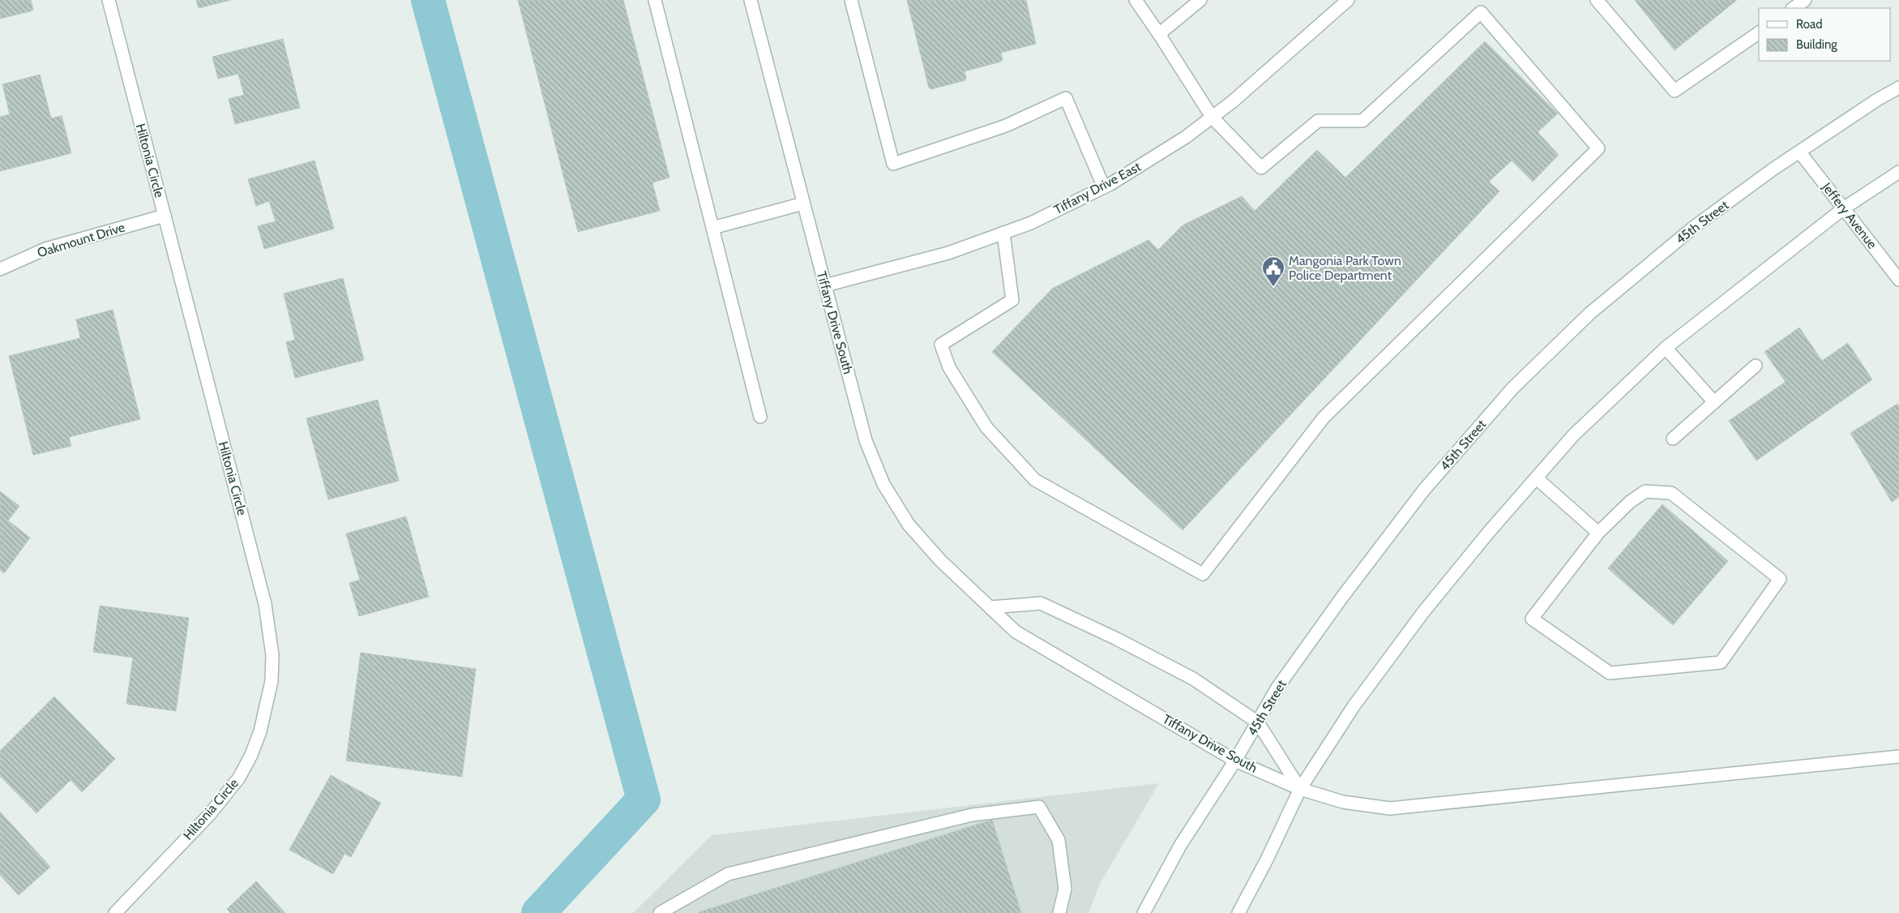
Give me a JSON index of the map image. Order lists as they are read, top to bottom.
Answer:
{
  "streets": {
    "street": [
      "Hiltonia Circle",
      "Tiffany Drive East",
      "Jeffery Avenue",
      "45th Street",
      "Oakmount Drive",
      "Tiffany Drive South"
    ]
  },
  "crossings": [
    ["Hiltonia Circle", "Oakmount Drive"],
    ["Tiffany Drive East", "Tiffany Drive South"],
    ["Jeffery Avenue", "45th Street"],
    ["45th Street", "Tiffany Drive South"]
  ],
  "places": {
    "public building": ["Mangonia Park Town Police Department"]
  },
  "legend": ["Road", "Building"]
}
